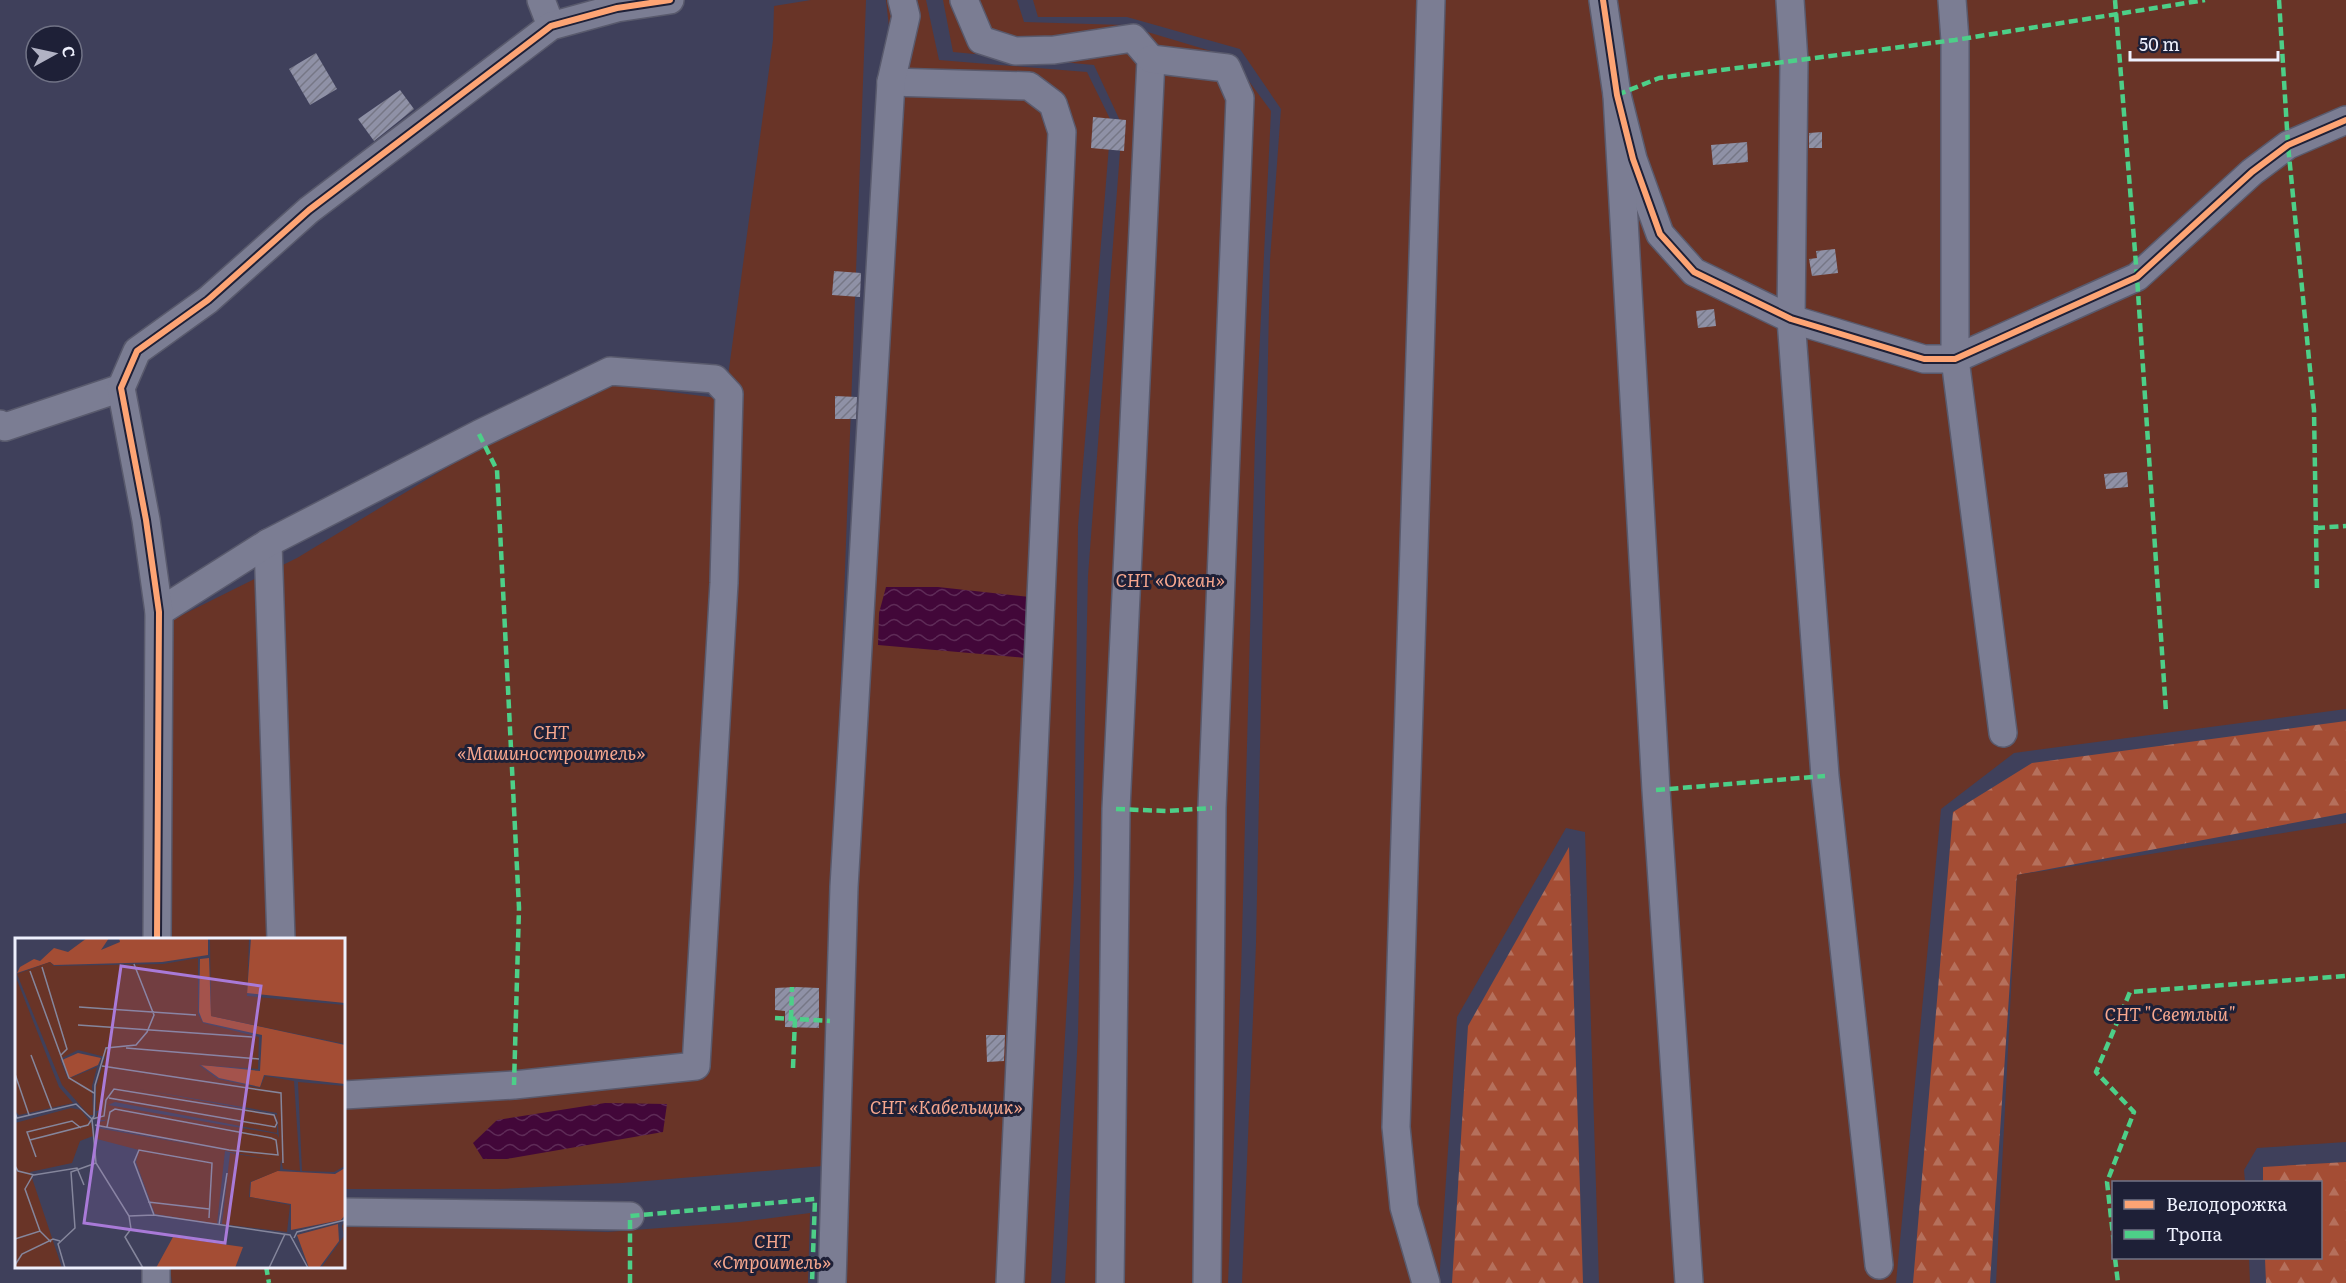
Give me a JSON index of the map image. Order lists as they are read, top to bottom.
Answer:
{
  "parks": [
    "СНТ «Океан»",
    "СНТ «Машиностроитель»",
    "СНТ \"Светлый\"",
    "СНТ «Кабельщик»",
    "СНТ «Строитель»"
  ],
  "legend": ["Велодорожка", "Тропа"],
  "scale_bar": "50 m",
  "north": "right"
}
